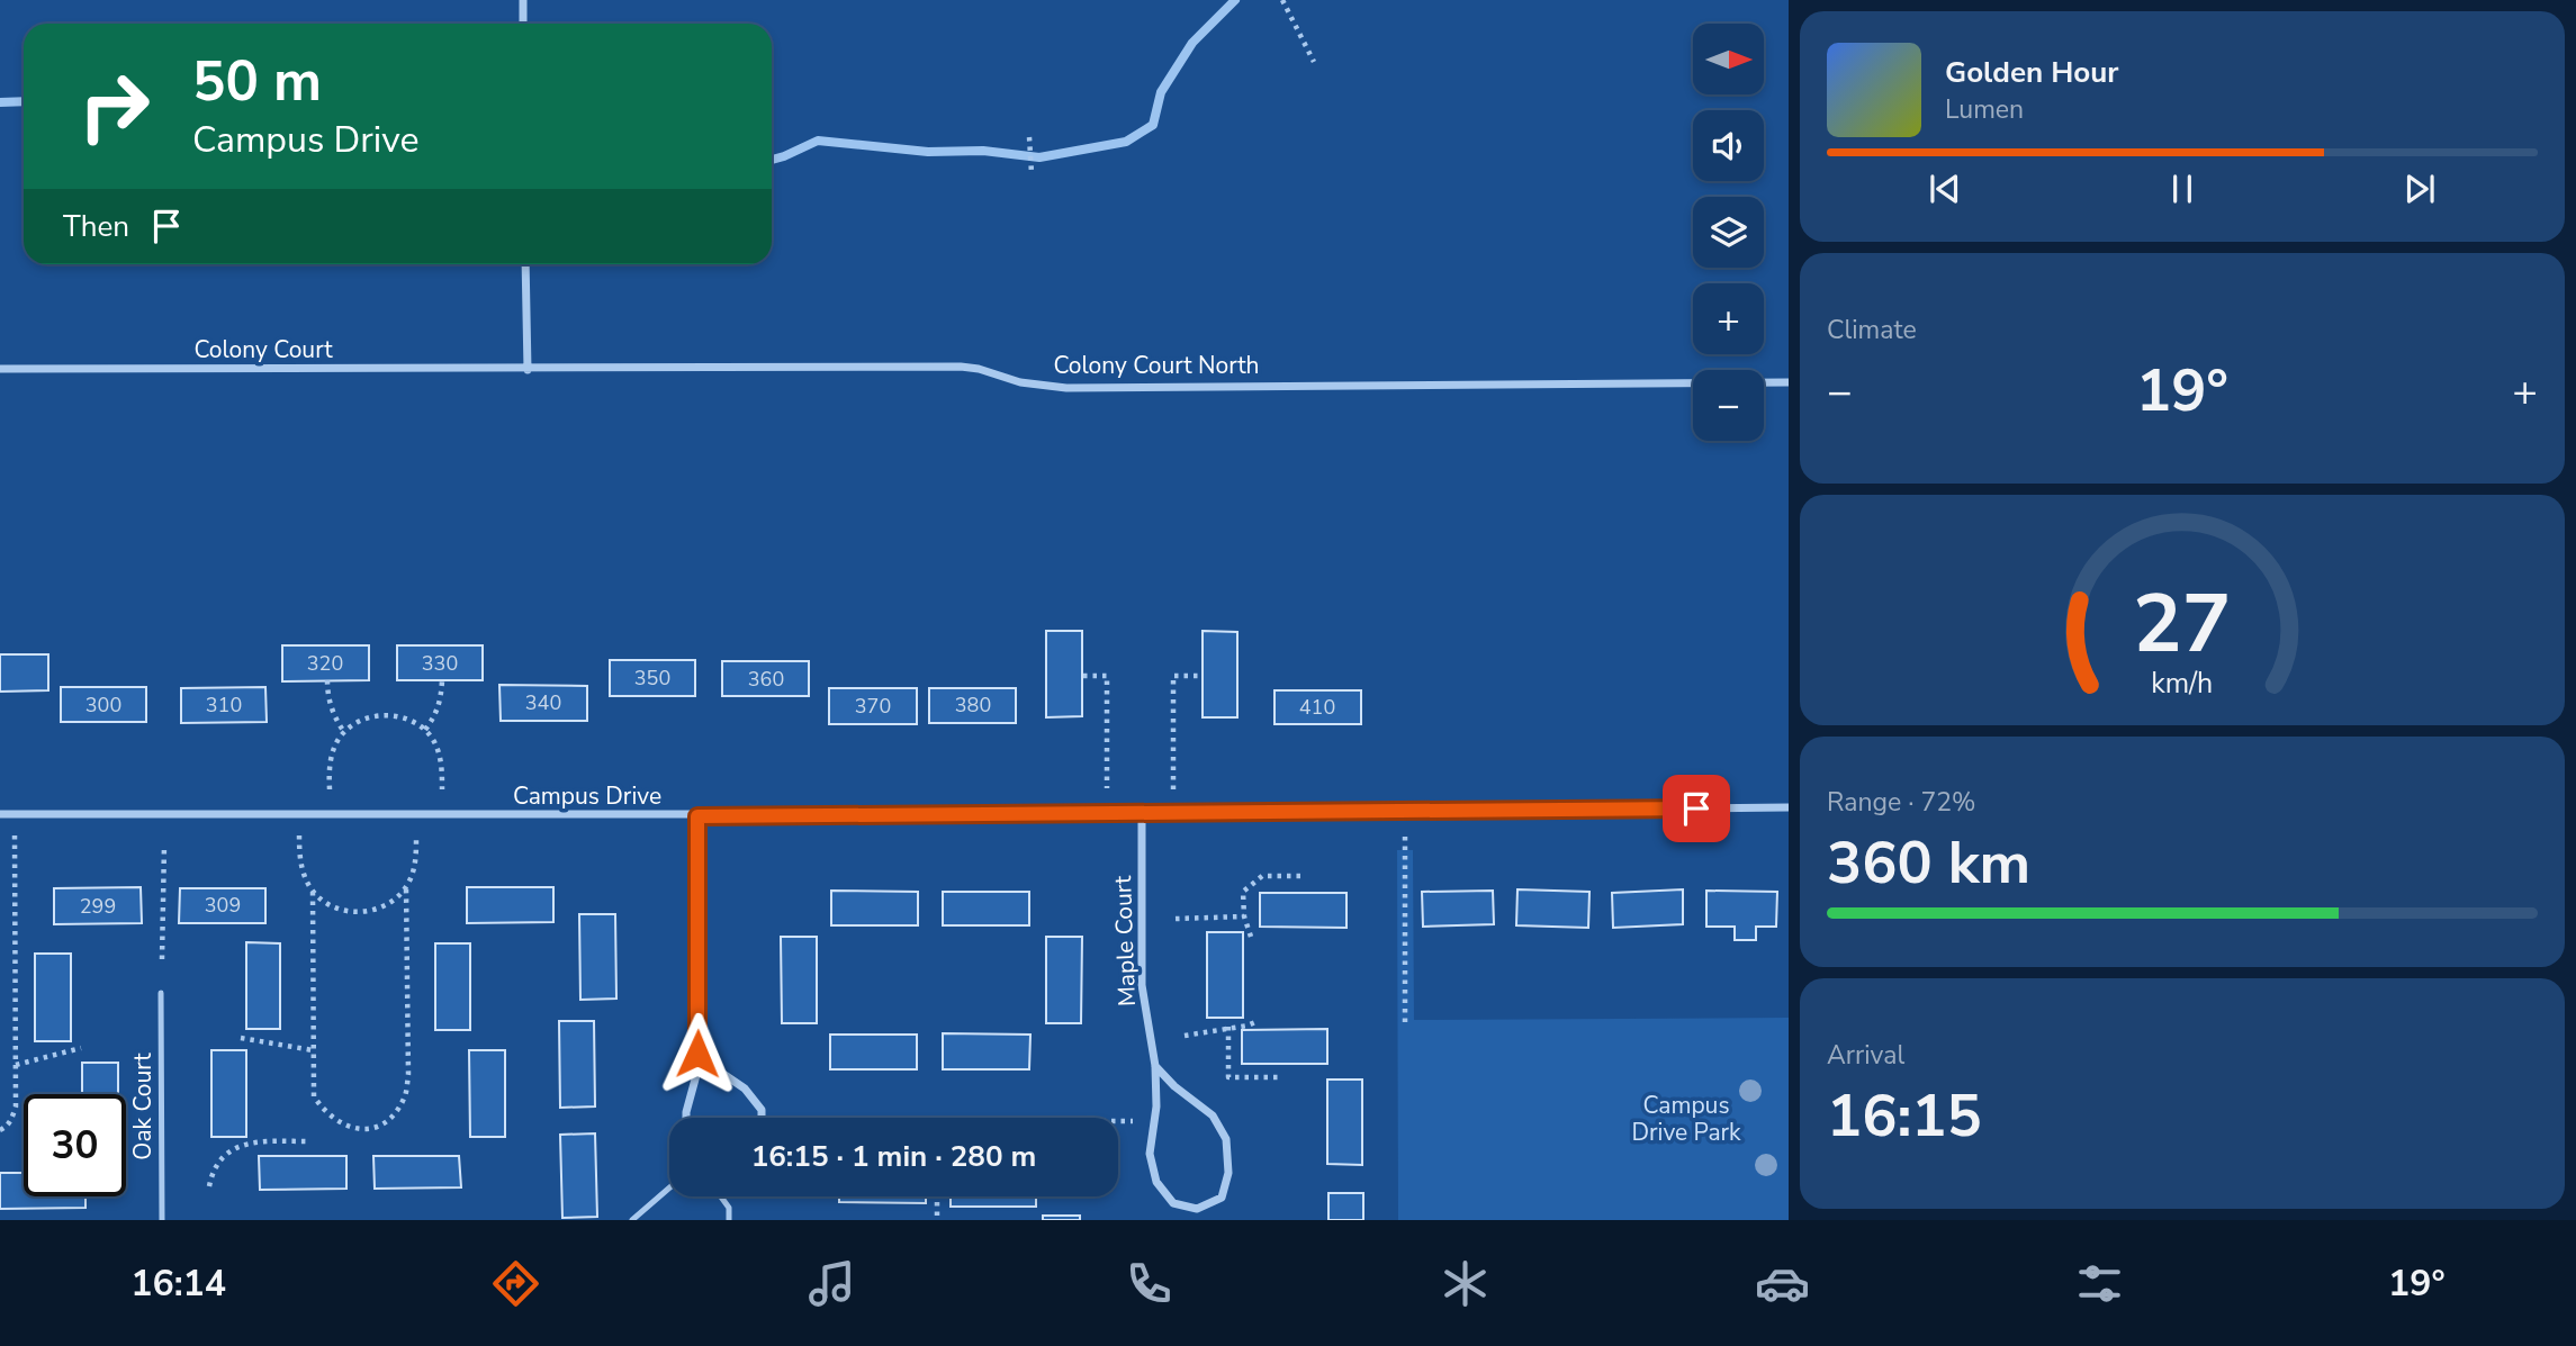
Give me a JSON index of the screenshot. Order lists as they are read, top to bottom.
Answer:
{
  "streets": {
    "street": [
      "Colony Court",
      "Colony Court North",
      "Campus Drive",
      "Maple Court"
    ],
    "lane": ["Oak Court"]
  },
  "crossings": [
    ["Colony Court", "Colony Court North"],
    ["Campus Drive", "Maple Court"]
  ],
  "parks": ["Campus Drive Park"],
  "house_numbers": [
    "320",
    "330",
    "350",
    "360",
    "340",
    "300",
    "310",
    "380",
    "370",
    "410",
    "309",
    "299"
  ],
  "north": "right",
  "page": {
    "map_buttons": ["+", "−"],
    "turn": ["50 m", "Campus Drive"],
    "song": ["Golden Hour", "Lumen"],
    "then": "Then",
    "tile": [
      "Climate",
      ["Range · 72%", "360 km"],
      ["Arrival", "16:15"]
    ],
    "heat": ["−", "19°", "+"],
    "limit": "30",
    "trip": "16:15 · 1 min · 280 m",
    "tabs": ["16:14", "19°"],
    "gauge": ["27", "km/h"]
  }
}
